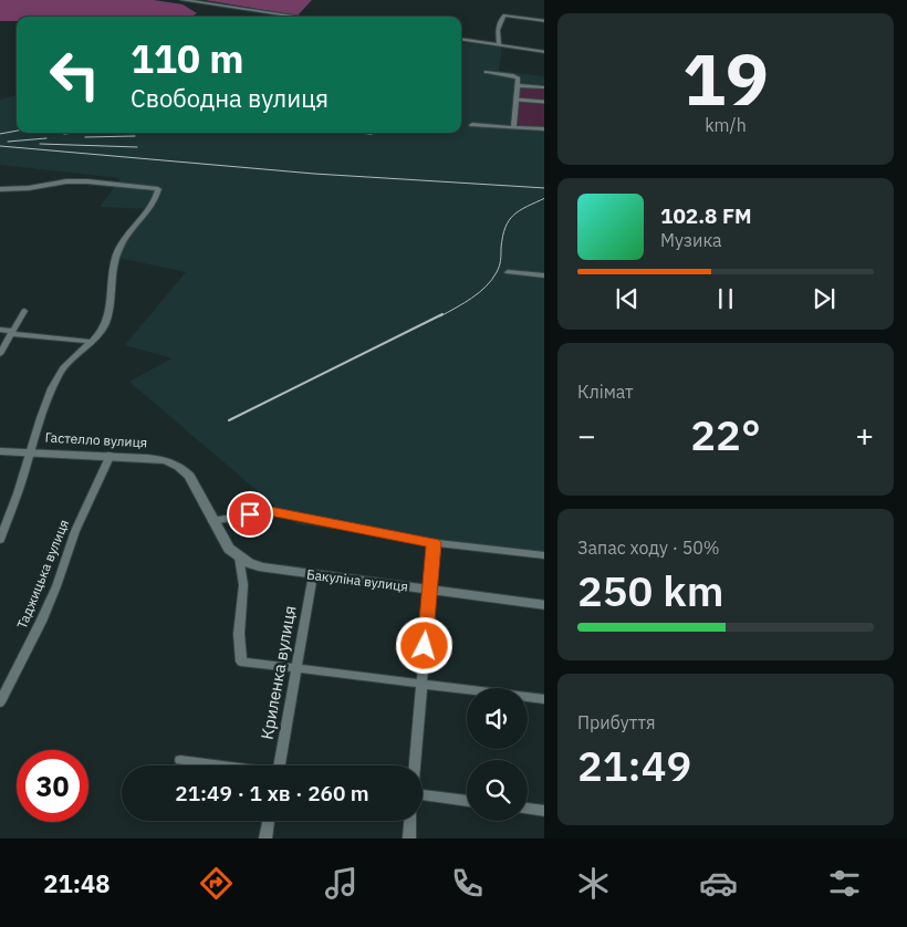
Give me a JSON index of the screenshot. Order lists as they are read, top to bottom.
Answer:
{
  "streets": {
    "street": [
      "Гастелло вулиця",
      "Таджицька вулиця",
      "Бакуліна вулиця",
      "Криленка вулиця"
    ]
  },
  "crossings": [
    ["Гастелло вулиця", "Таджицька вулиця"],
    ["Гастелло вулиця", "Бакуліна вулиця"],
    ["Бакуліна вулиця", "Криленка вулиця"]
  ],
  "page": {
    "tile": [
      ["19", "km/h"],
      "Клімат",
      ["Запас ходу · 50%", "250 km"],
      ["Прибуття", "21:49"]
    ],
    "turn": ["110 m", "Свободна вулиця"],
    "song": ["102.8 FM", "Музика"],
    "heat": ["−", "22°", "+"],
    "limit": "30",
    "trip": "21:49 · 1 хв · 260 m",
    "tabs": "21:48"
  }
}
